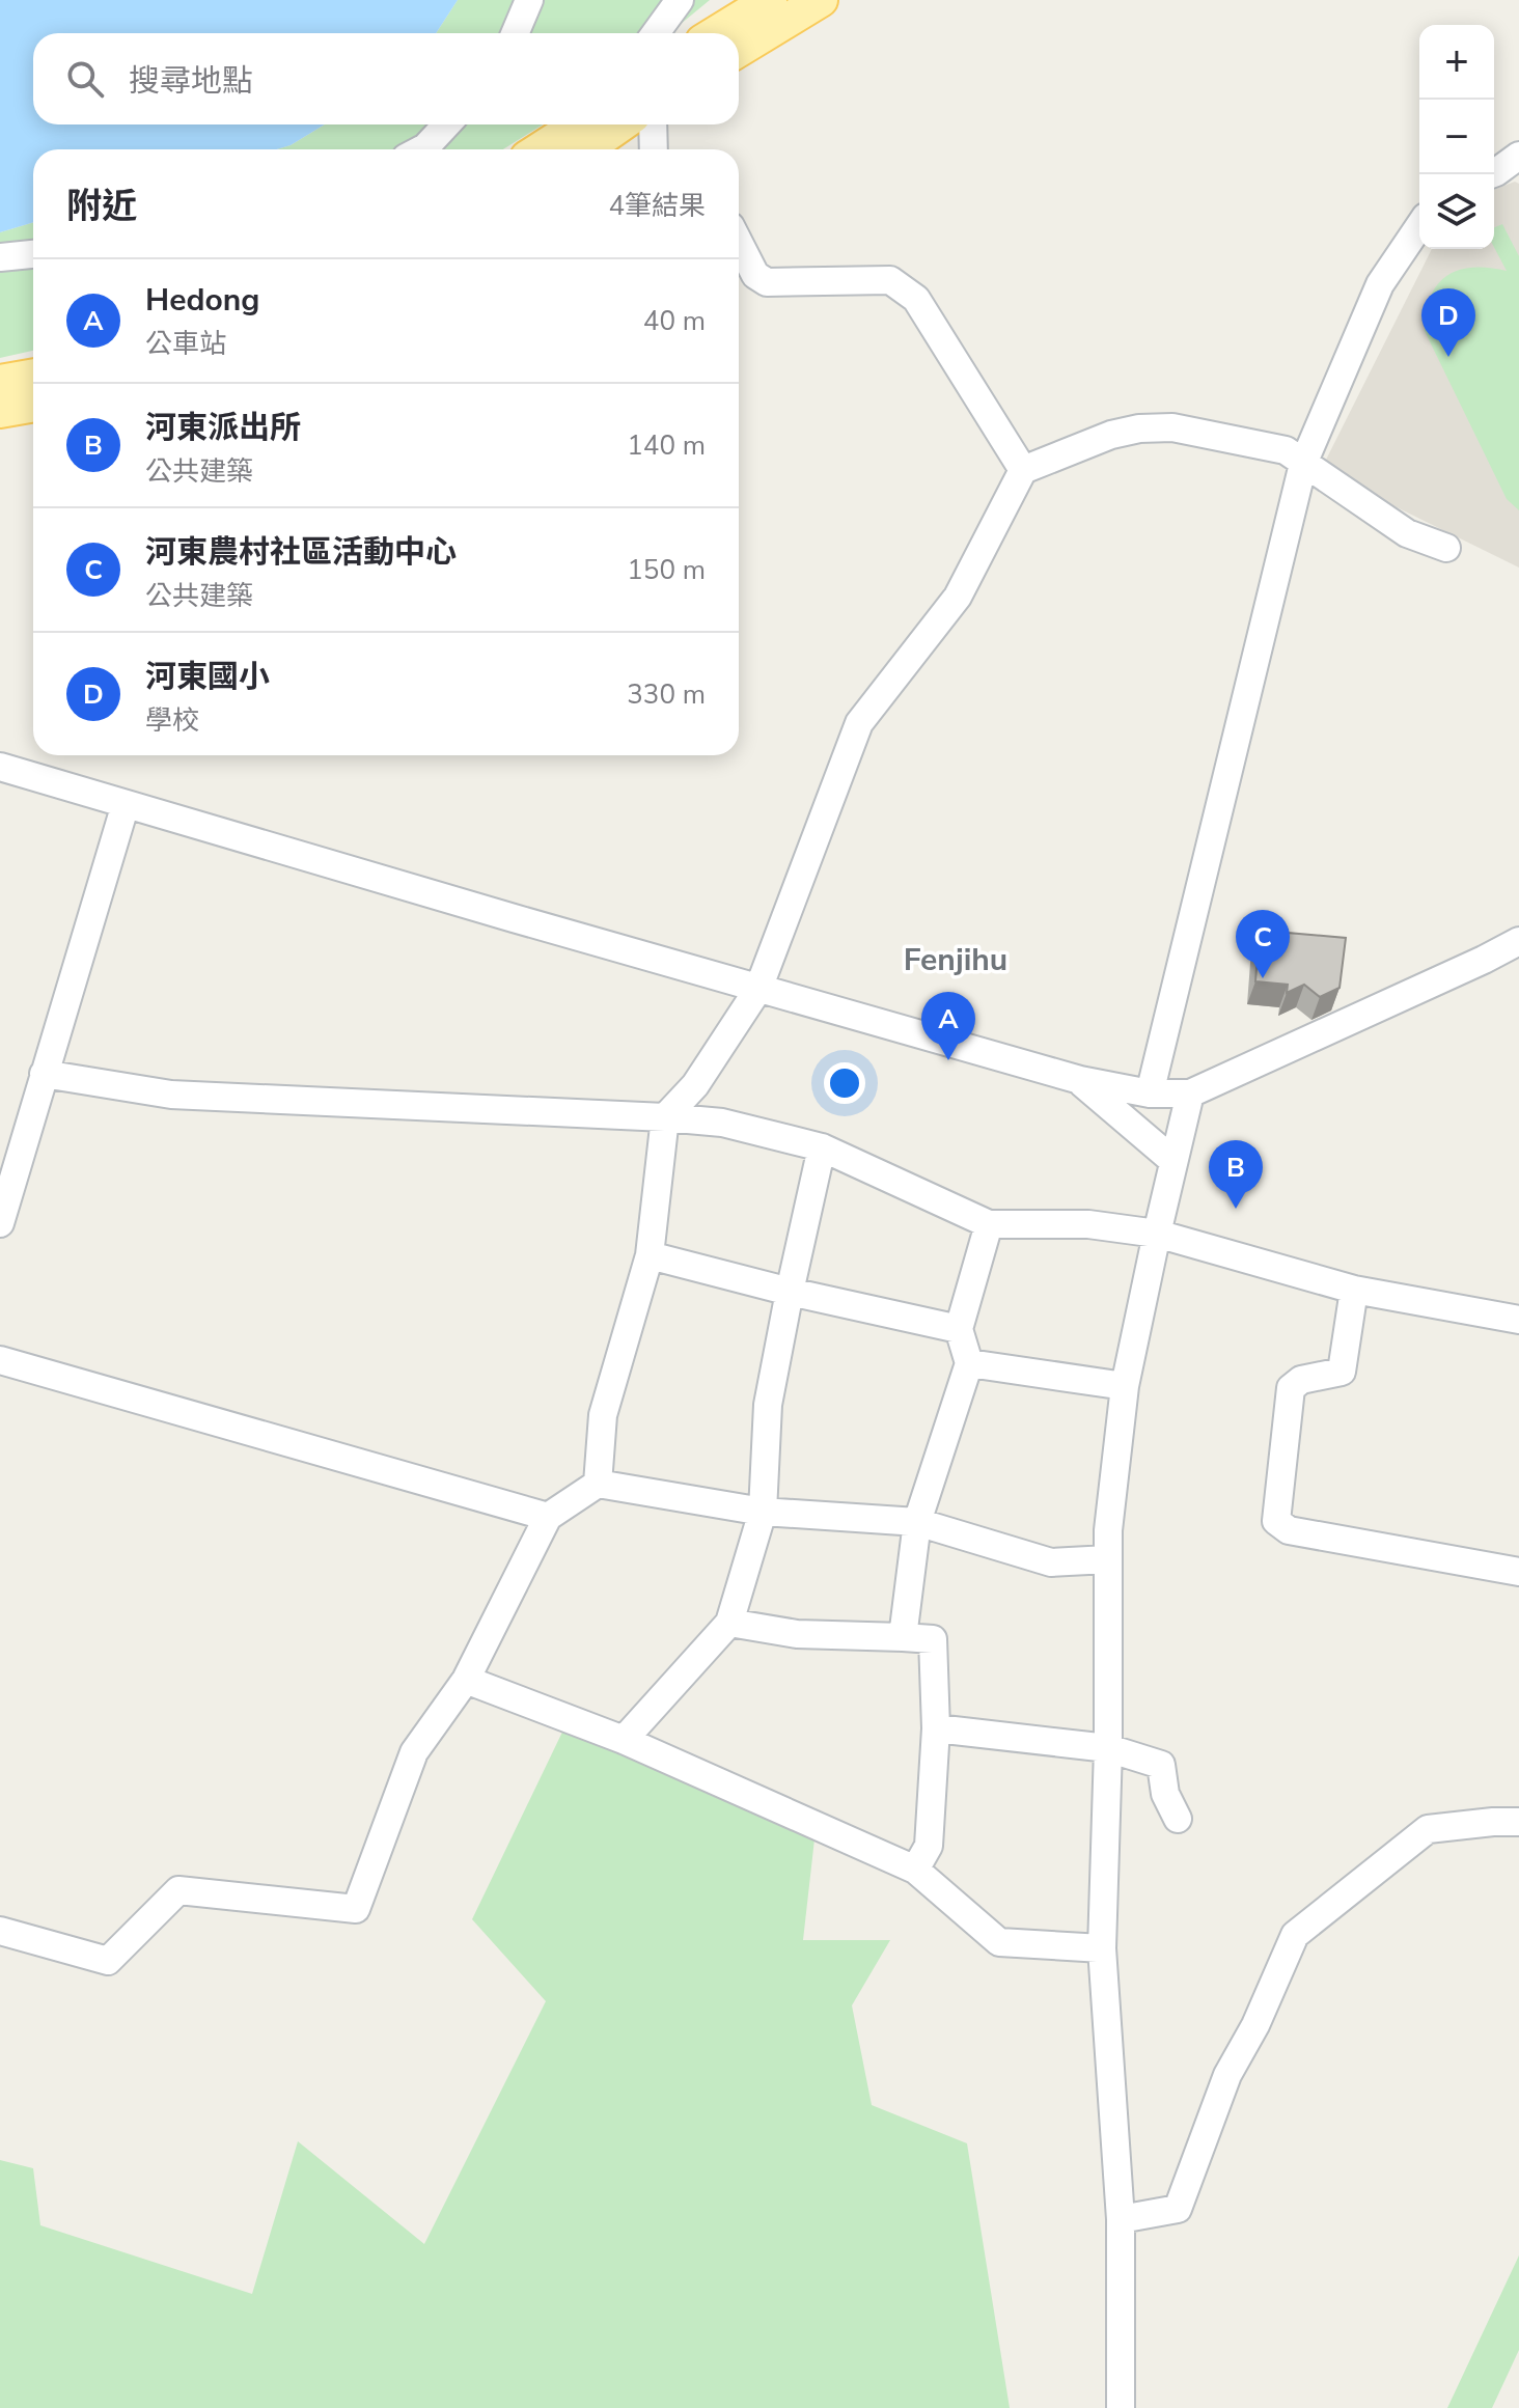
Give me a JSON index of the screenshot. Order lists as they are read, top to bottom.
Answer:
{
  "districts": ["Fenjihu"],
  "page": {
    "map_buttons": ["+", "−"],
    "search": "搜尋地點",
    "heading": ["附近", "4筆結果"],
    "list": [
      {
        "mark": "A",
        "name": "Hedong",
        "note": "公車站",
        "value": "40 m"
      },
      {
        "mark": "B",
        "name": "河東派出所",
        "note": "公共建築",
        "value": "140 m"
      },
      {
        "mark": "C",
        "name": "河東農村社區活動中心",
        "note": "公共建築",
        "value": "150 m"
      },
      {
        "mark": "D",
        "name": "河東國小",
        "note": "學校",
        "value": "330 m"
      }
    ],
    "pins": [
      "D",
      "C",
      "A",
      "B"
    ]
  }
}
